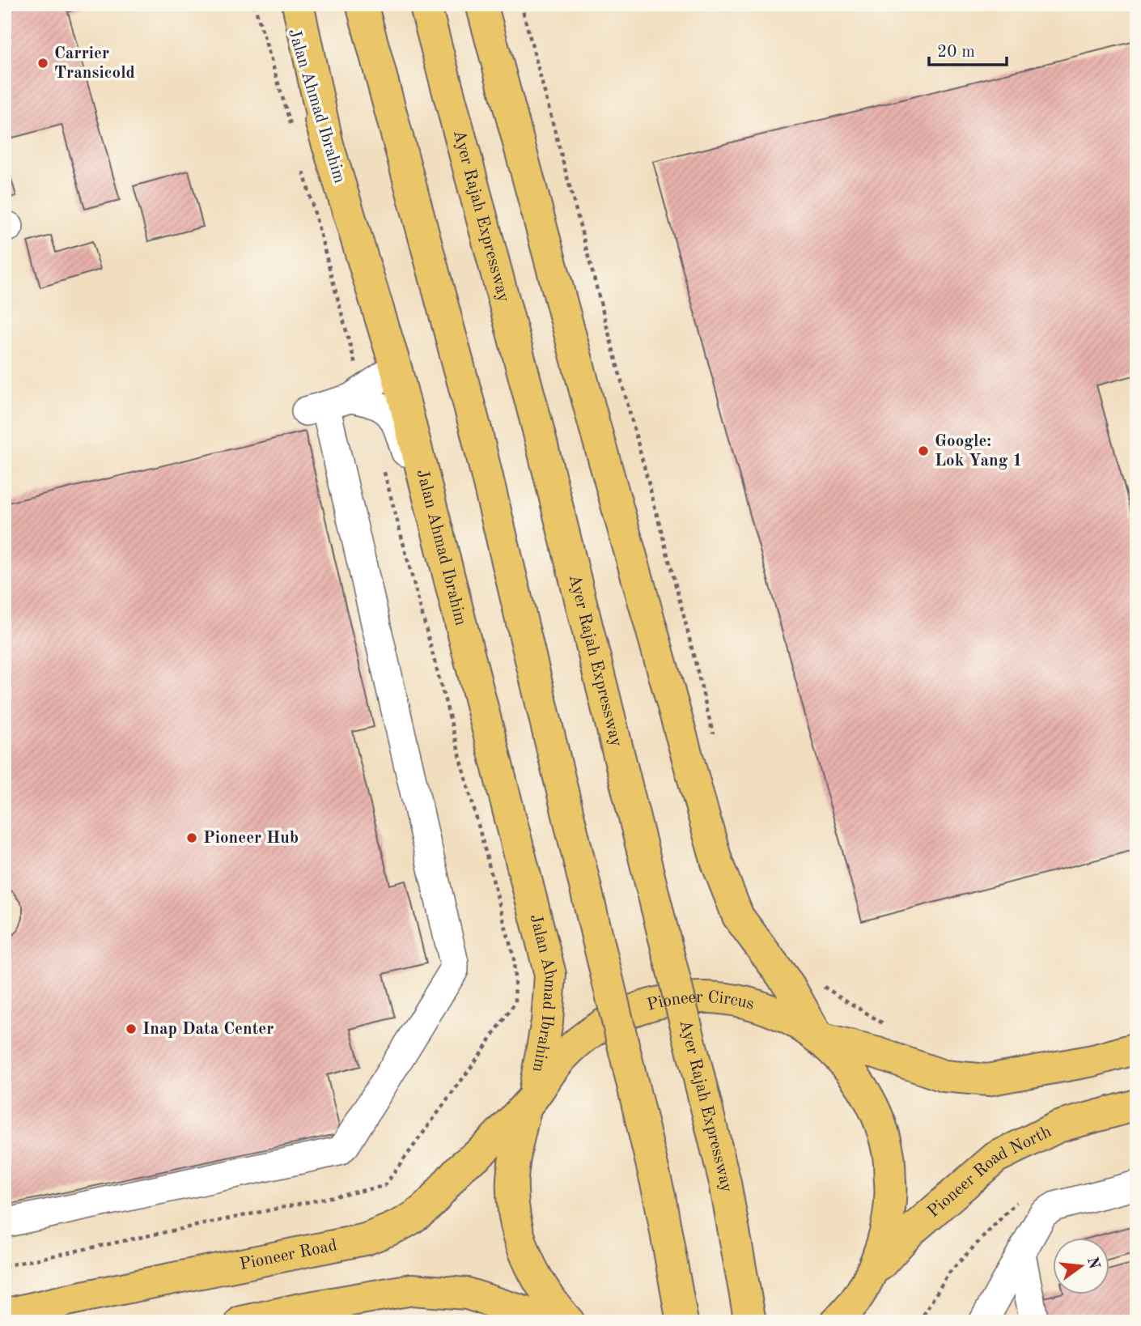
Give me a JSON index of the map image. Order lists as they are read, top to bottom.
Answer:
{
  "streets": {
    "main road": [
      "Jalan Ahmad Ibrahim",
      "Ayer Rajah Expressway",
      "Pioneer Circus",
      "Pioneer Road North",
      "Pioneer Road"
    ]
  },
  "crossings": [
    ["Jalan Ahmad Ibrahim", "Pioneer Circus"],
    ["Jalan Ahmad Ibrahim", "Pioneer Road"],
    ["Pioneer Circus", "Pioneer Road North"],
    ["Pioneer Circus", "Pioneer Road"]
  ],
  "places": [
    "Carrier Transicold",
    "Google: Lok Yang 1",
    "Pioneer Hub",
    "Inap Data Center"
  ],
  "scale_bar": "20 m",
  "north": "right"
}
